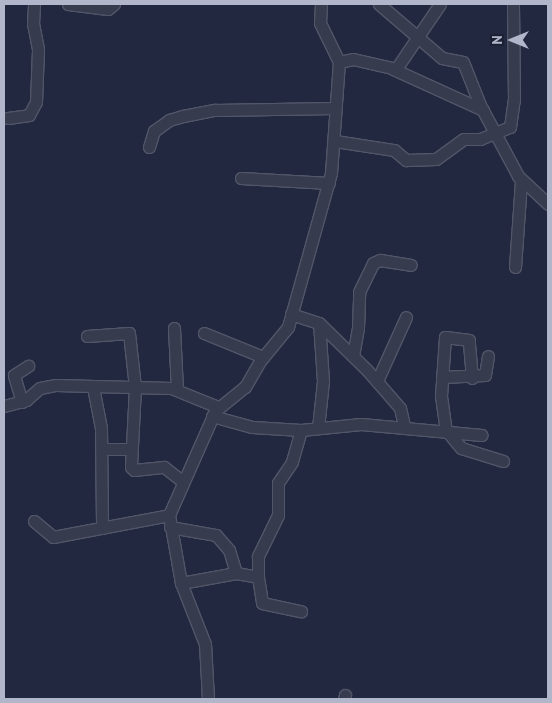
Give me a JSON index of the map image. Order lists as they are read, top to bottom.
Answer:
{
  "north": "left"
}
